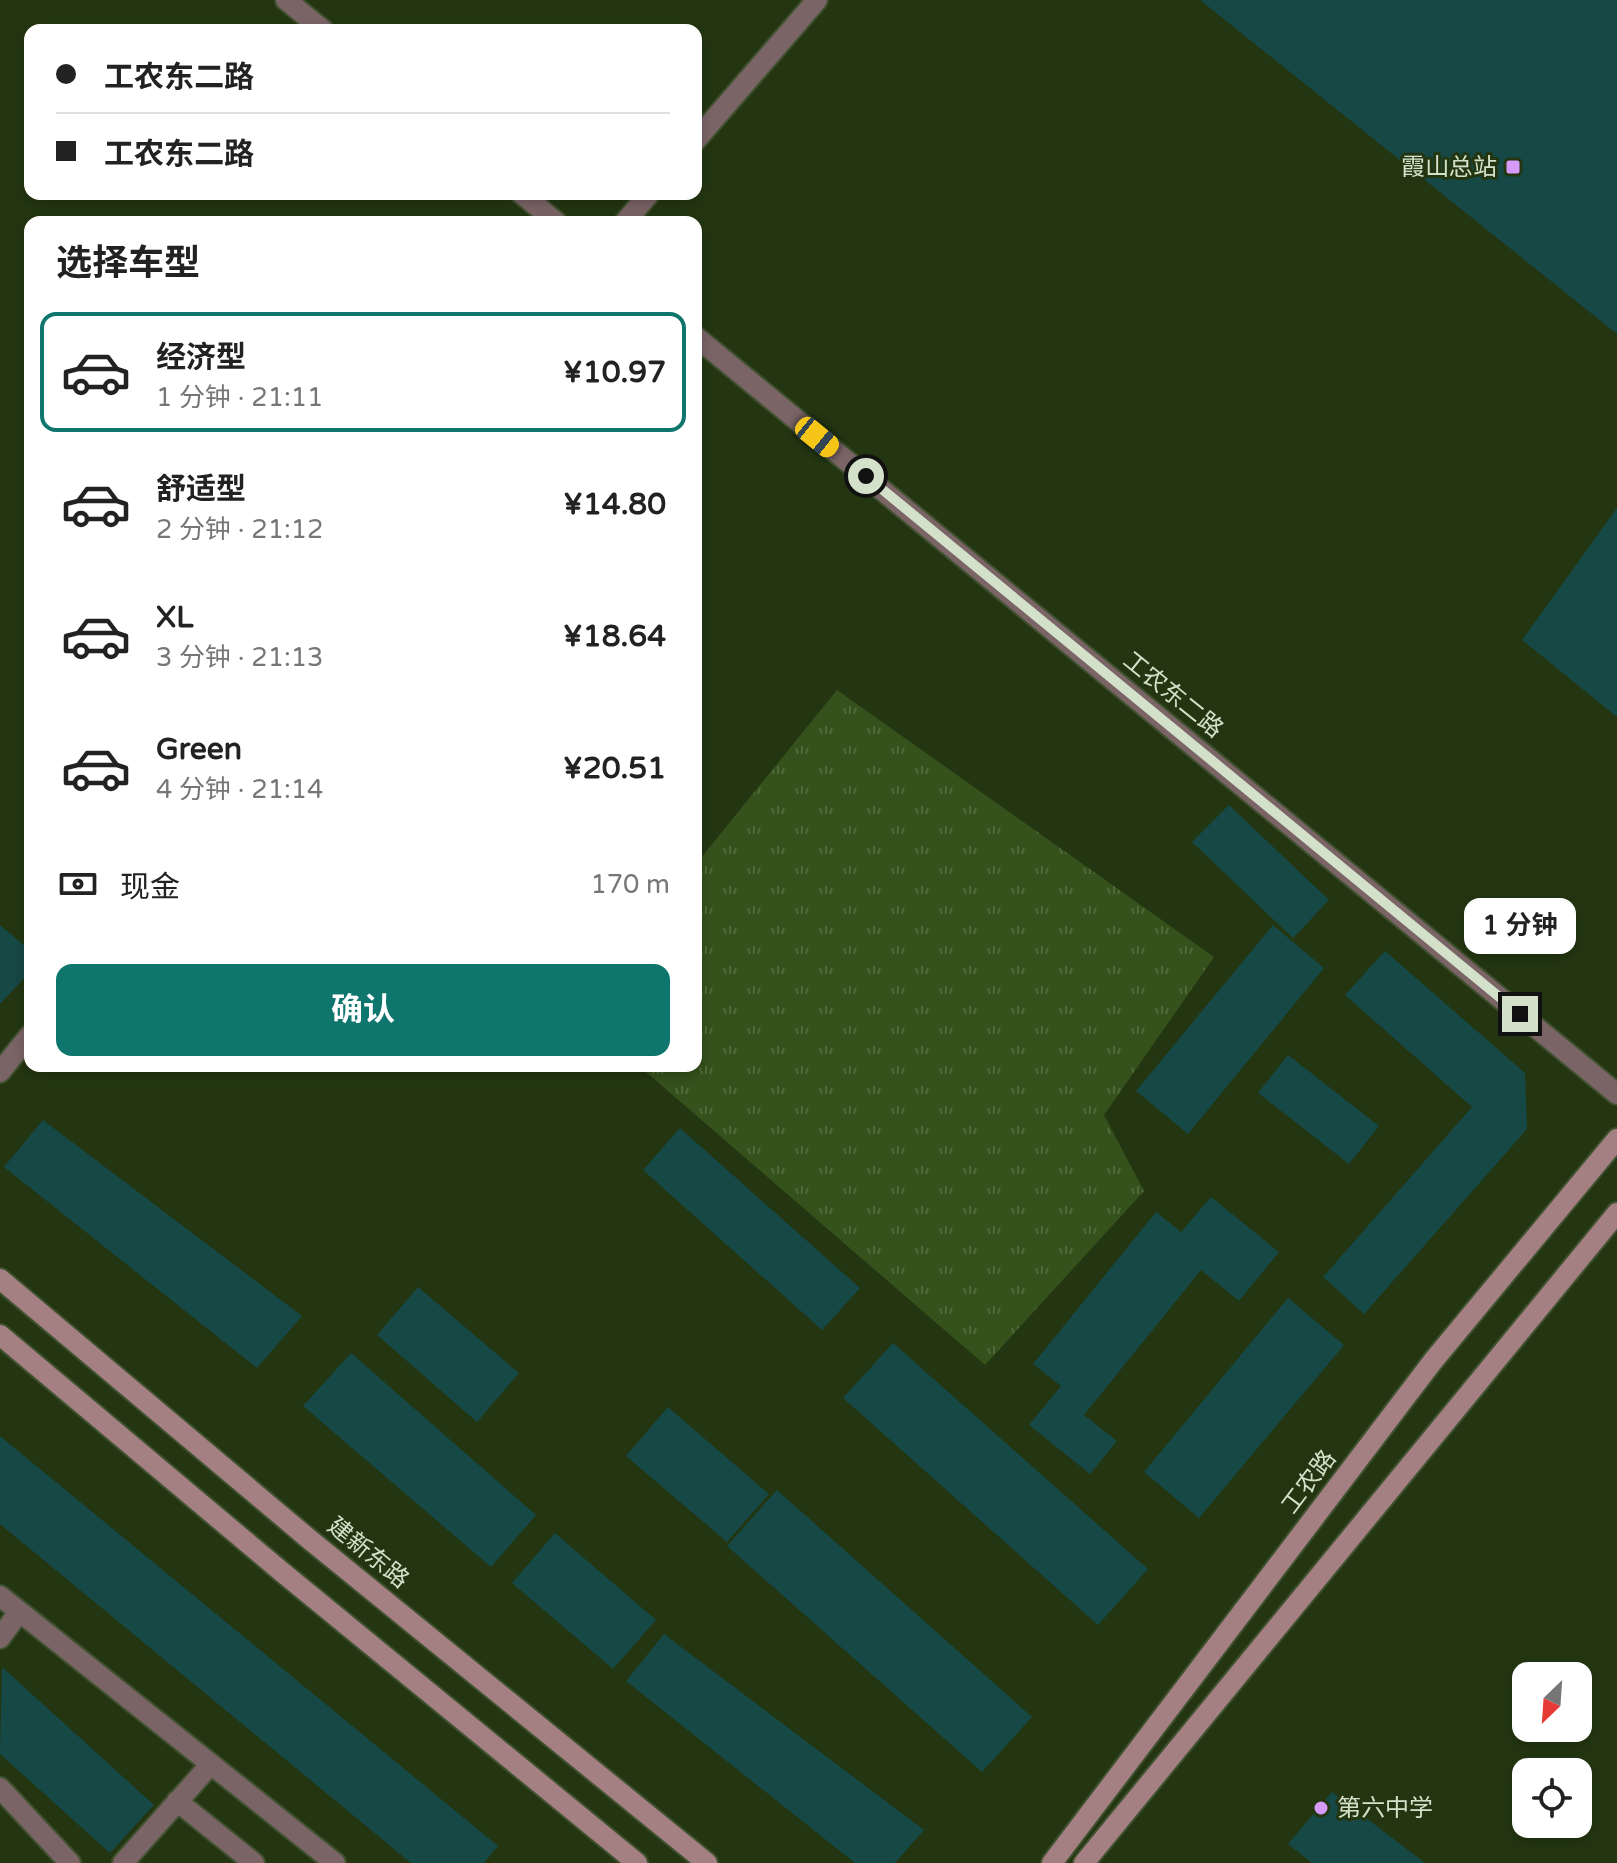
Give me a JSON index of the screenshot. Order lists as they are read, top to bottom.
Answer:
{
  "streets": {
    "street": ["工农东二路", "工农路", "建新东路"]
  },
  "places": {
    "transit": ["霞山总站"],
    "other": ["第六中学"]
  },
  "north": "bottom left",
  "page": {
    "banner": ["工农东二路", "工农东二路"],
    "heading": "选择车型",
    "list": [
      {
        "name": "经济型",
        "note": "1 分钟 · 21:11",
        "value": "¥10.97"
      },
      {
        "name": "舒适型",
        "note": "2 分钟 · 21:12",
        "value": "¥14.80"
      },
      {
        "name": "XL",
        "note": "3 分钟 · 21:13",
        "value": "¥18.64"
      },
      {
        "name": "Green",
        "note": "4 分钟 · 21:14",
        "value": "¥20.51"
      }
    ],
    "pay": ["现金", "170 m"],
    "bubble": "1 分钟",
    "buttons": "确认"
  }
}
